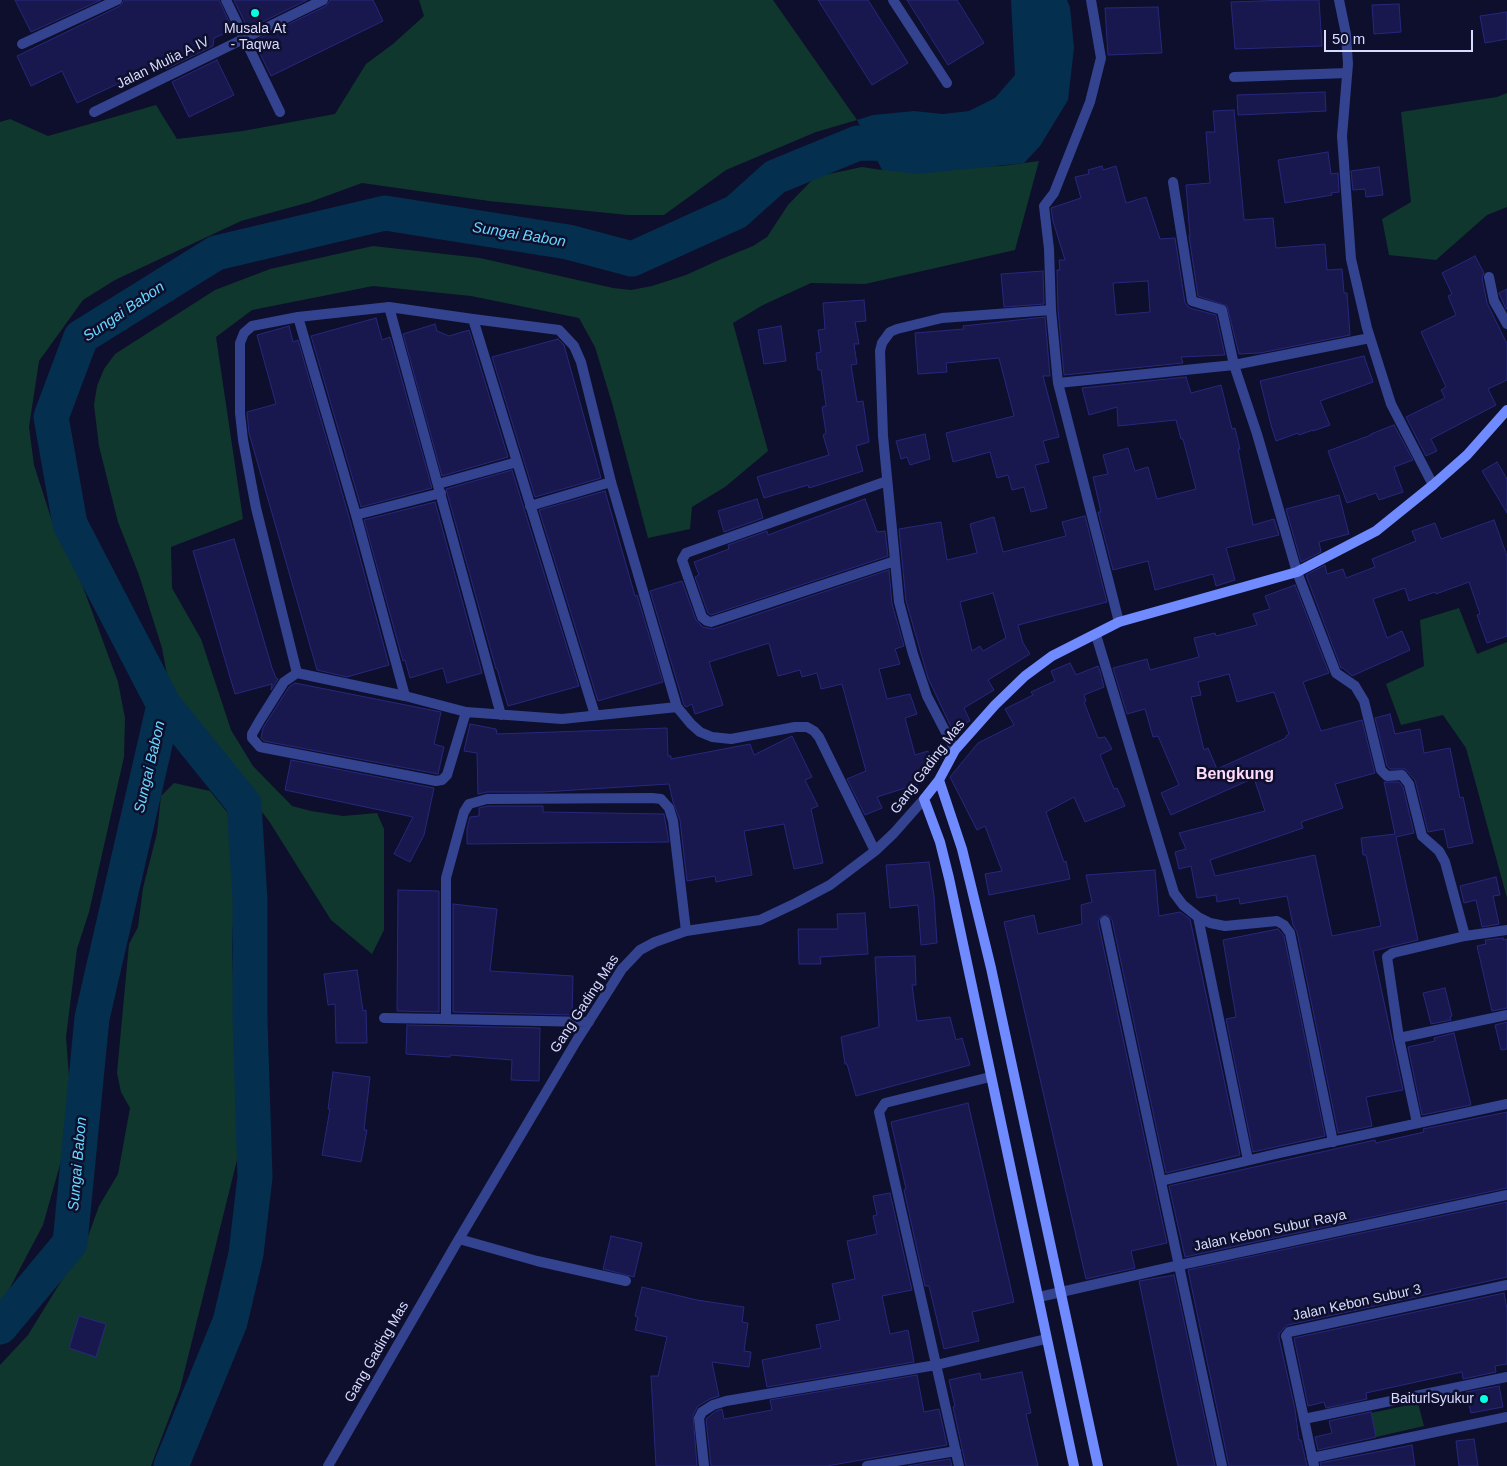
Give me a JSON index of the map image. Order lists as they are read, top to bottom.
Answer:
{
  "streets": {
    "street": [
      "Jalan Mulia A IV",
      "Gang Gading Mas",
      "Jalan Kebon Subur Raya",
      "Jalan Kebon Subur 3"
    ]
  },
  "districts": ["Bengkung"],
  "water": ["Sungai Babon"],
  "places": ["Musala At - Taqwa", "BaiturlSyukur"],
  "scale_bar": "50 m"
}
